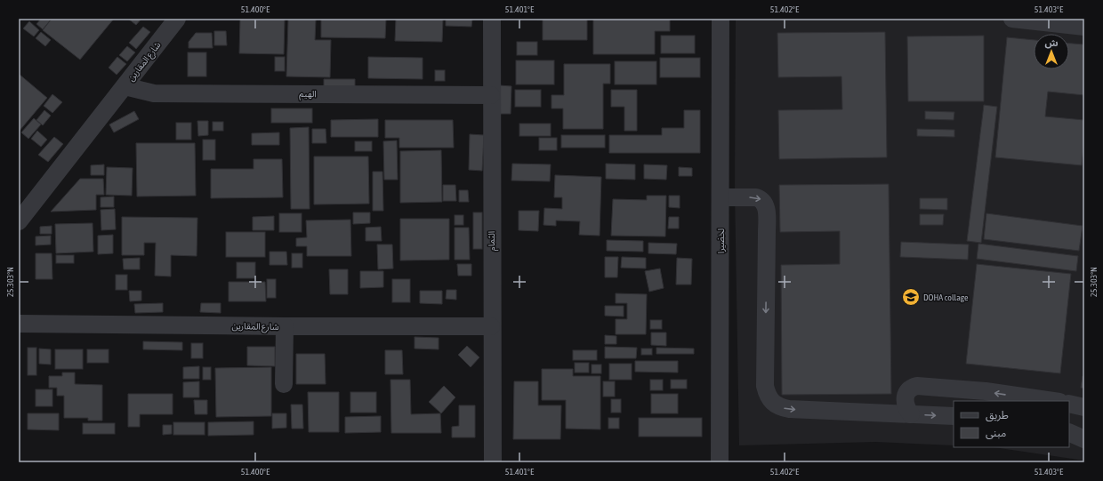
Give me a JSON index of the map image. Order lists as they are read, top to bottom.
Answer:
{
  "streets": {
    "street": [
      "شارع المقارين",
      "الهيم",
      "الثمام",
      "لخضيرا"
    ]
  },
  "crossings": [
    ["شارع المقارين", "الهيم"],
    ["شارع المقارين", "الثمام"],
    ["الهيم", "الثمام"]
  ],
  "places": {
    "school or university": ["DOHA collage"]
  },
  "legend": ["طريق", "مبنى"],
  "north": "top",
  "coordinates": [
    "51.400°E",
    "51.401°E",
    "51.402°E",
    "51.403°E",
    "25.303°N"
  ]
}
